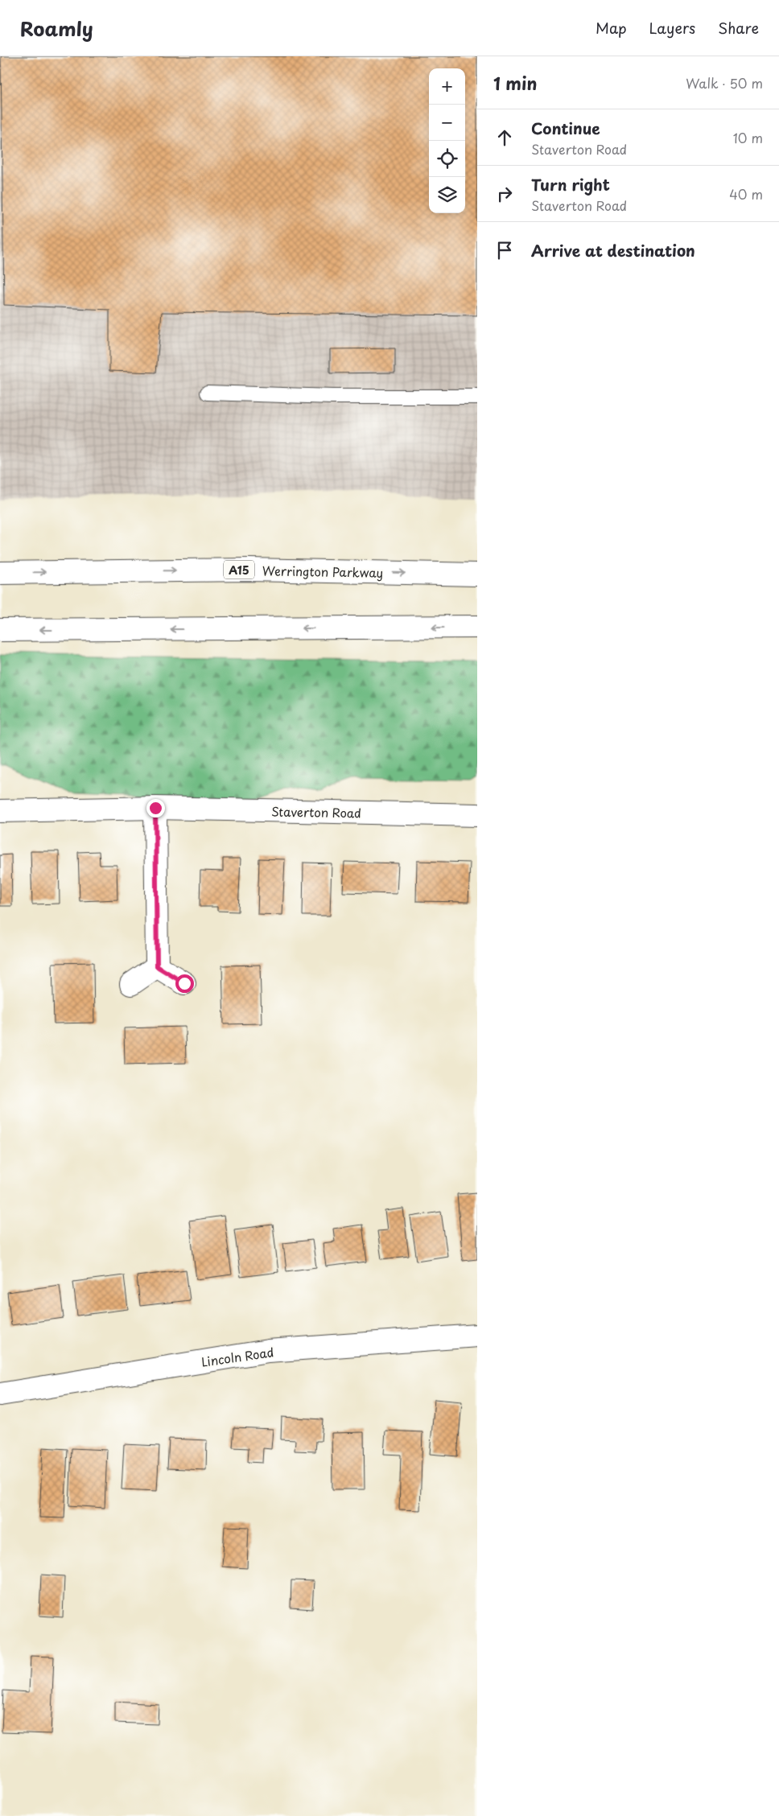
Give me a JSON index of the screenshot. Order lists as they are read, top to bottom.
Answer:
{
  "streets": {
    "main road": [
      "A15",
      "Werrington Parkway",
      "Staverton Road",
      "Lincoln Road"
    ]
  },
  "page": {
    "header": "Roamly",
    "nav": ["Map", "Layers", "Share"],
    "heading": ["1 min", "Walk · 50 m"],
    "map_buttons": ["+", "−"],
    "list": [
      ["Continue", "Staverton Road", "10 m"],
      ["Turn right", "Staverton Road", "40 m"],
      "Arrive at destination"
    ]
  }
}
